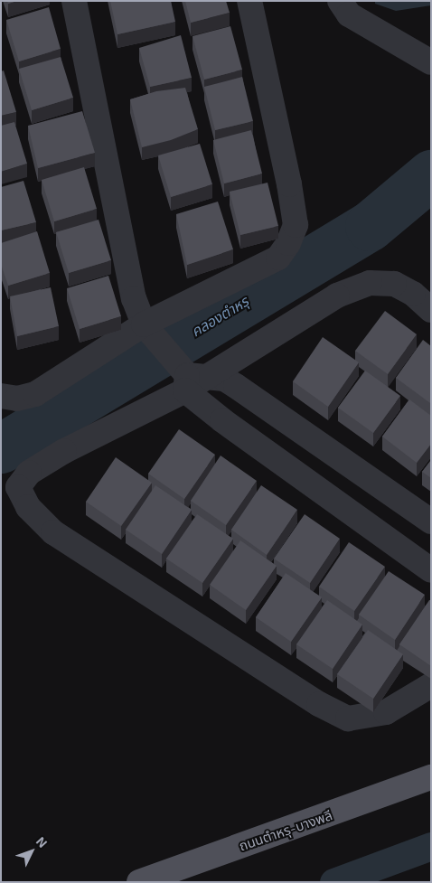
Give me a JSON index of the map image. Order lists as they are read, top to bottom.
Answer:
{
  "streets": {
    "main road": ["ถนนตำหรุ-บางพลี"]
  },
  "water": ["คลองตำหรุ"],
  "north": "top right"
}
